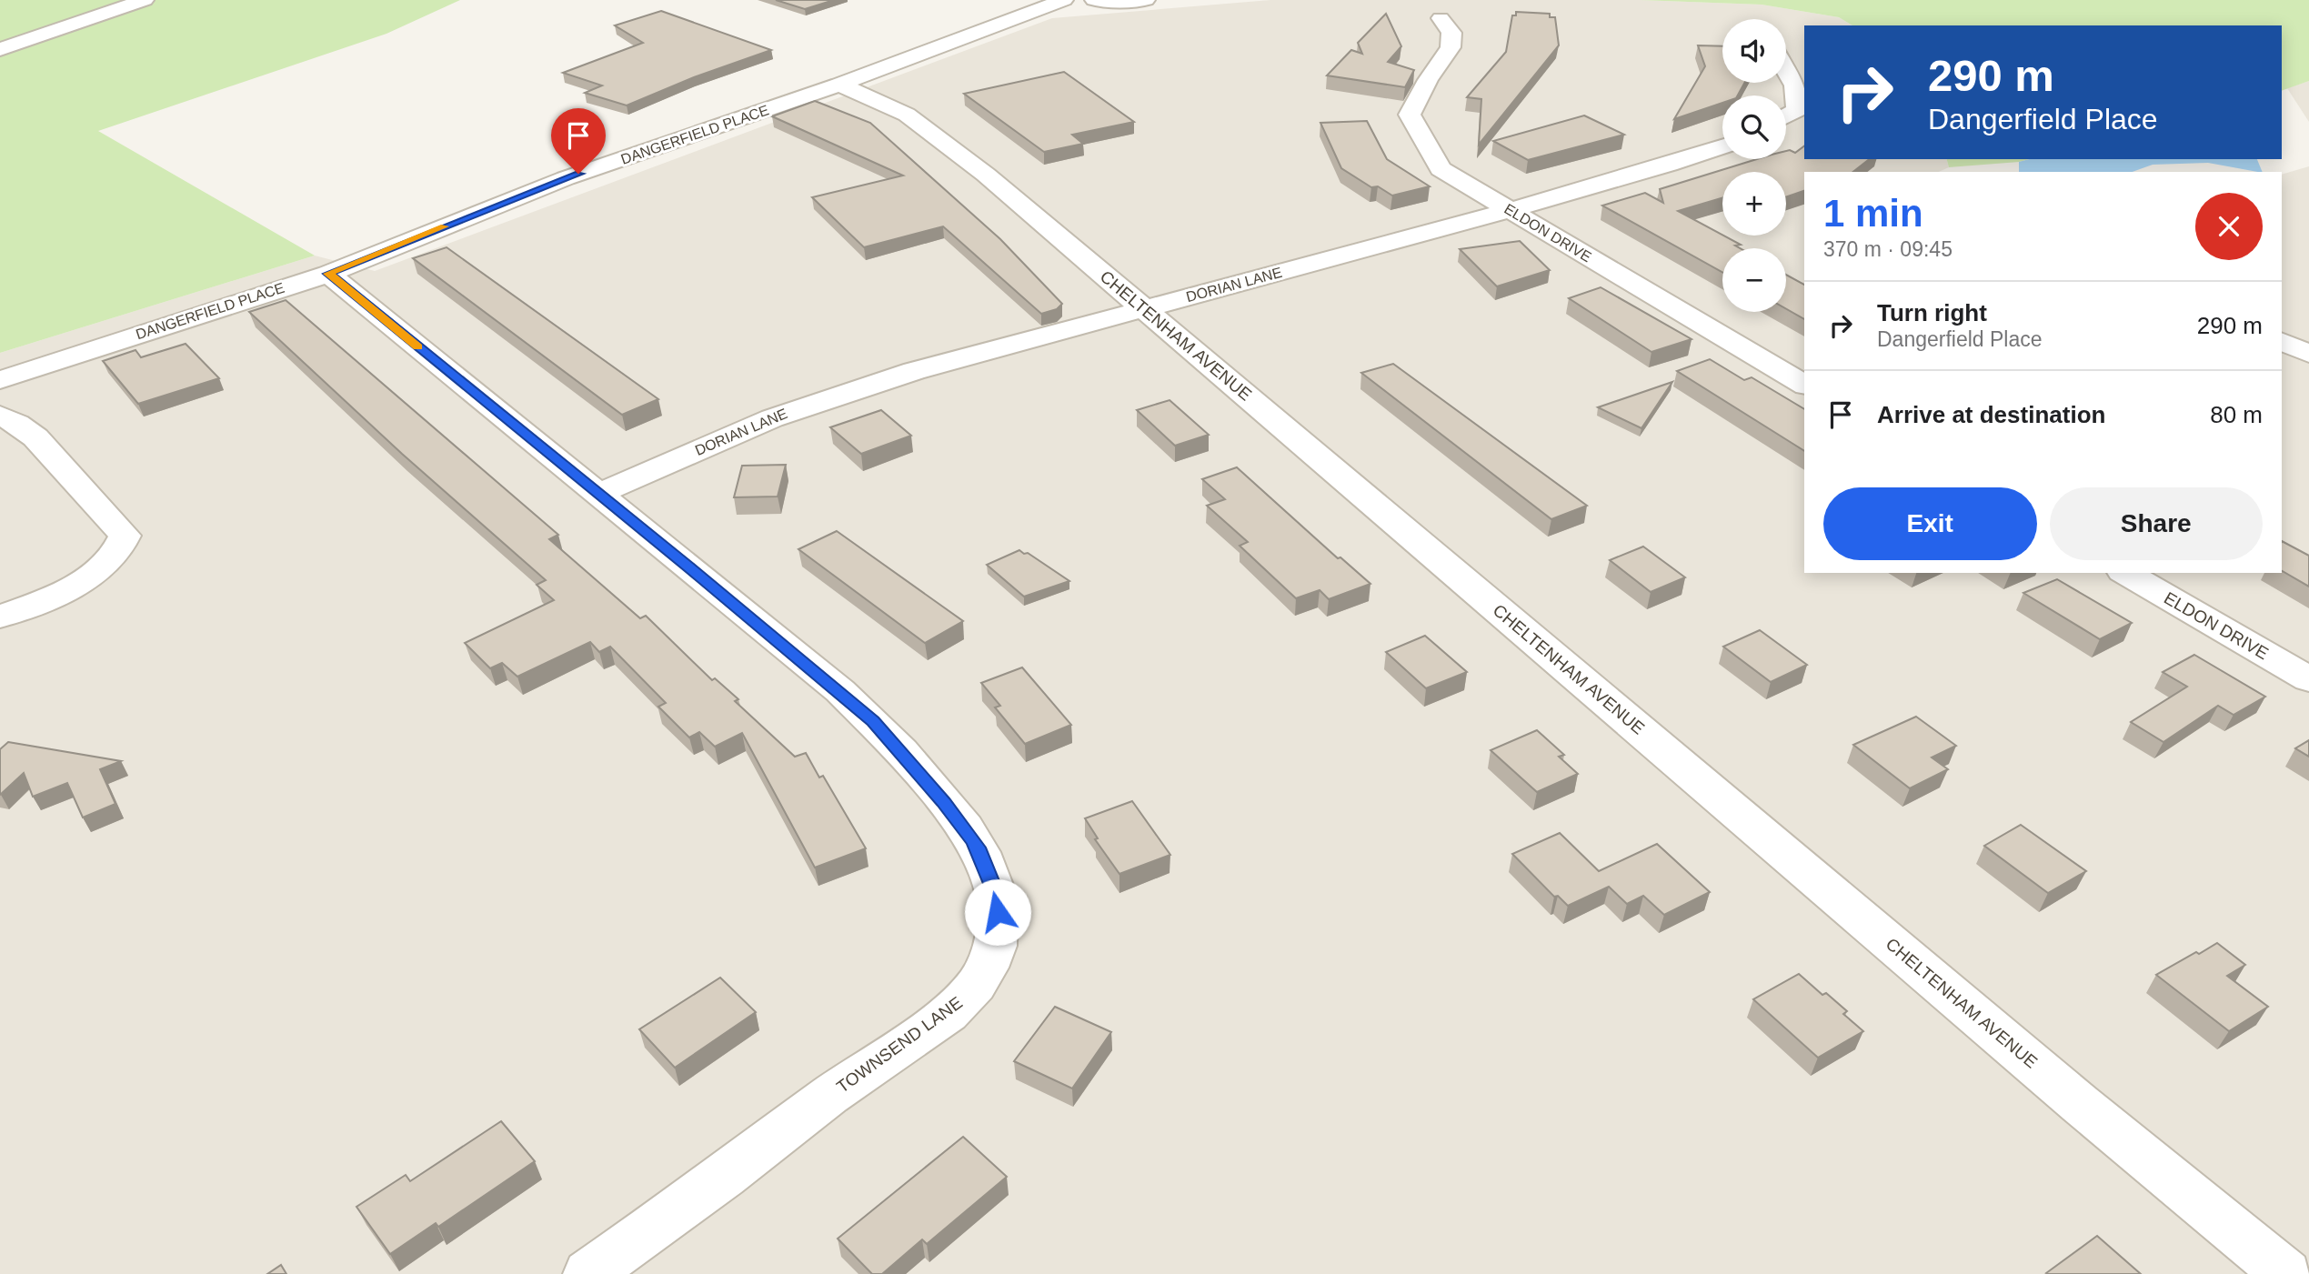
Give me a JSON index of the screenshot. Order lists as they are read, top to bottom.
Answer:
{
  "streets": {
    "street": [
      "DANGERFIELD PLACE",
      "ELDON DRIVE",
      "DORIAN LANE",
      "CHELTENHAM AVENUE",
      "TOWNSEND LANE"
    ]
  },
  "crossings": [
    ["DANGERFIELD PLACE", "CHELTENHAM AVENUE"],
    ["DANGERFIELD PLACE", "TOWNSEND LANE"],
    ["ELDON DRIVE", "DORIAN LANE"],
    ["DORIAN LANE", "CHELTENHAM AVENUE"],
    ["DORIAN LANE", "TOWNSEND LANE"]
  ],
  "page": {
    "map_buttons": ["+", "−"],
    "turn": ["290 m", "Dangerfield Place"],
    "heading": ["1 min", "370 m · 09:45"],
    "list": [
      {
        "name": "Turn right",
        "note": "Dangerfield Place",
        "value": "290 m"
      },
      {
        "name": "Arrive at destination",
        "value": "80 m"
      }
    ],
    "buttons": ["Exit", "Share"]
  }
}
